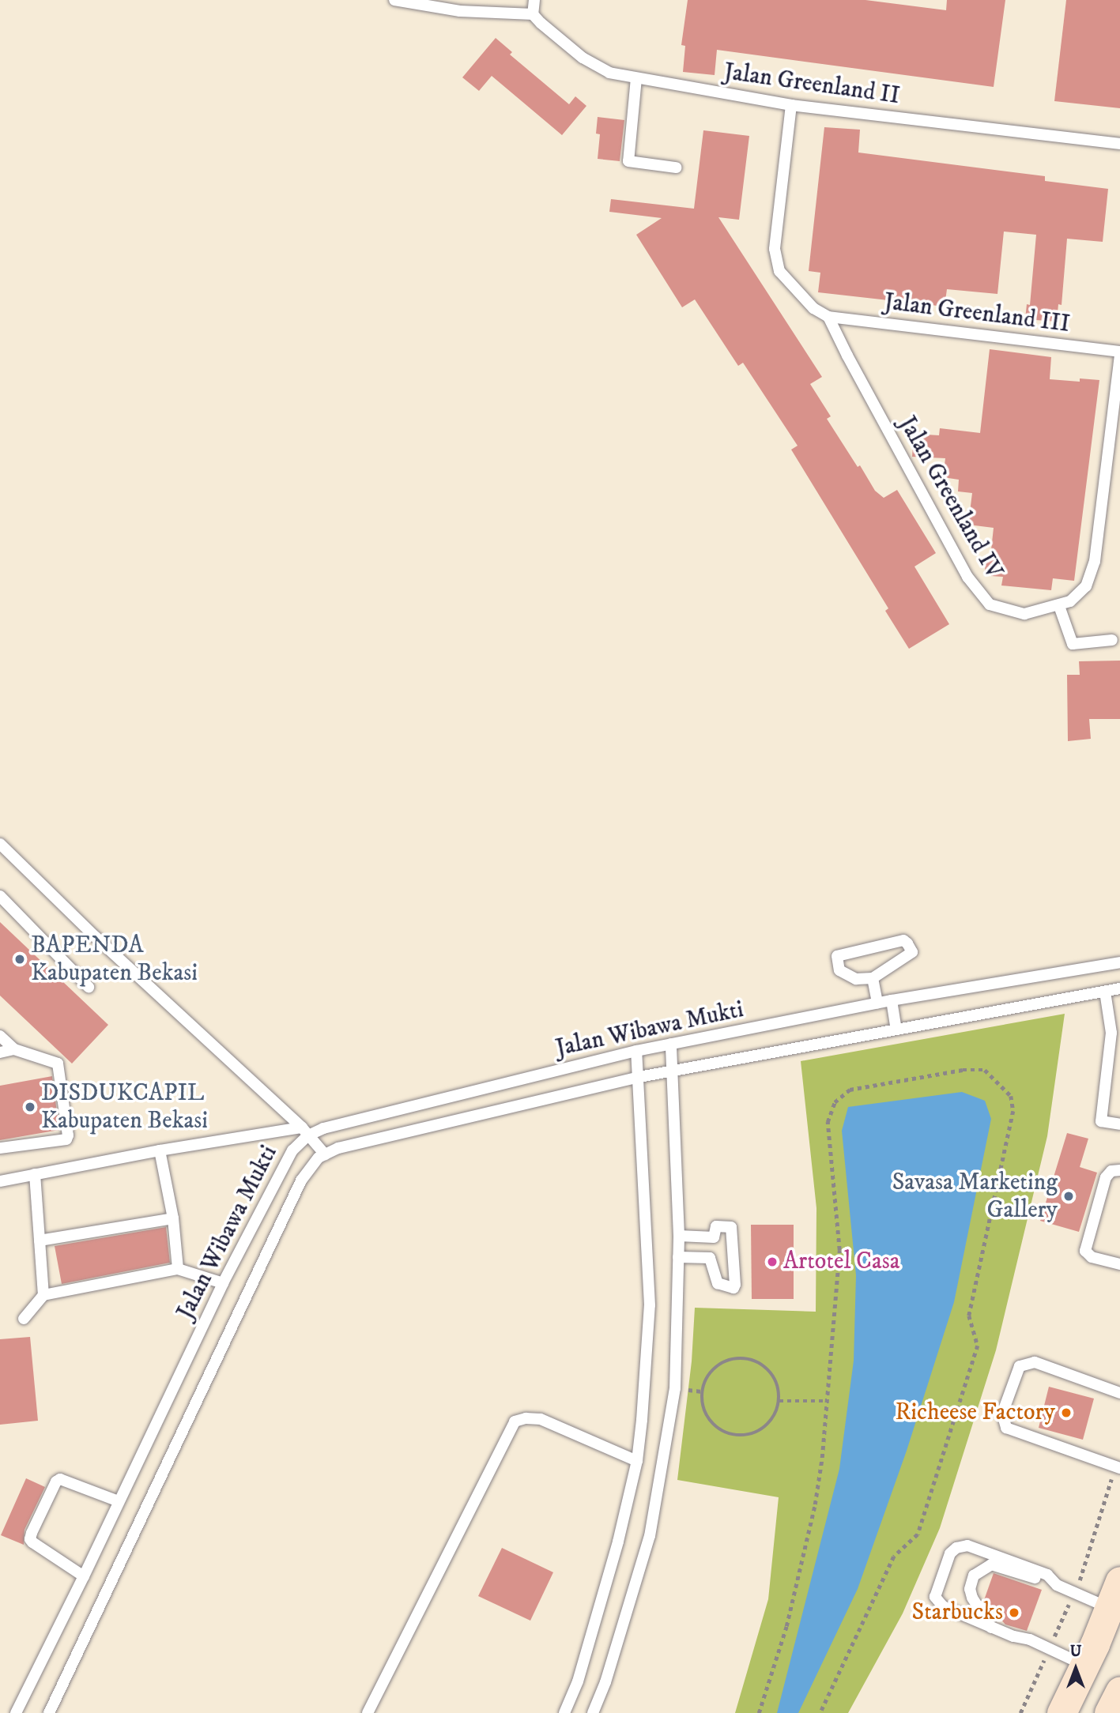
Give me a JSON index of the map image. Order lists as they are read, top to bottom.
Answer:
{
  "streets": {
    "lane": [
      "Jalan Greenland II",
      "Jalan Greenland III",
      "Jalan Greenland IV",
      "Jalan Wibawa Mukti"
    ]
  },
  "crossings": [
    ["Jalan Greenland II", "Jalan Greenland IV"],
    ["Jalan Greenland III", "Jalan Greenland IV"]
  ],
  "places": [
    "BAPENDA Kabupaten Bekasi",
    "DISDUKCAPIL Kabupaten Bekasi",
    "Savasa Marketing Gallery",
    "Artotel Casa",
    "Richeese Factory",
    "Starbucks"
  ],
  "north": "top"
}
